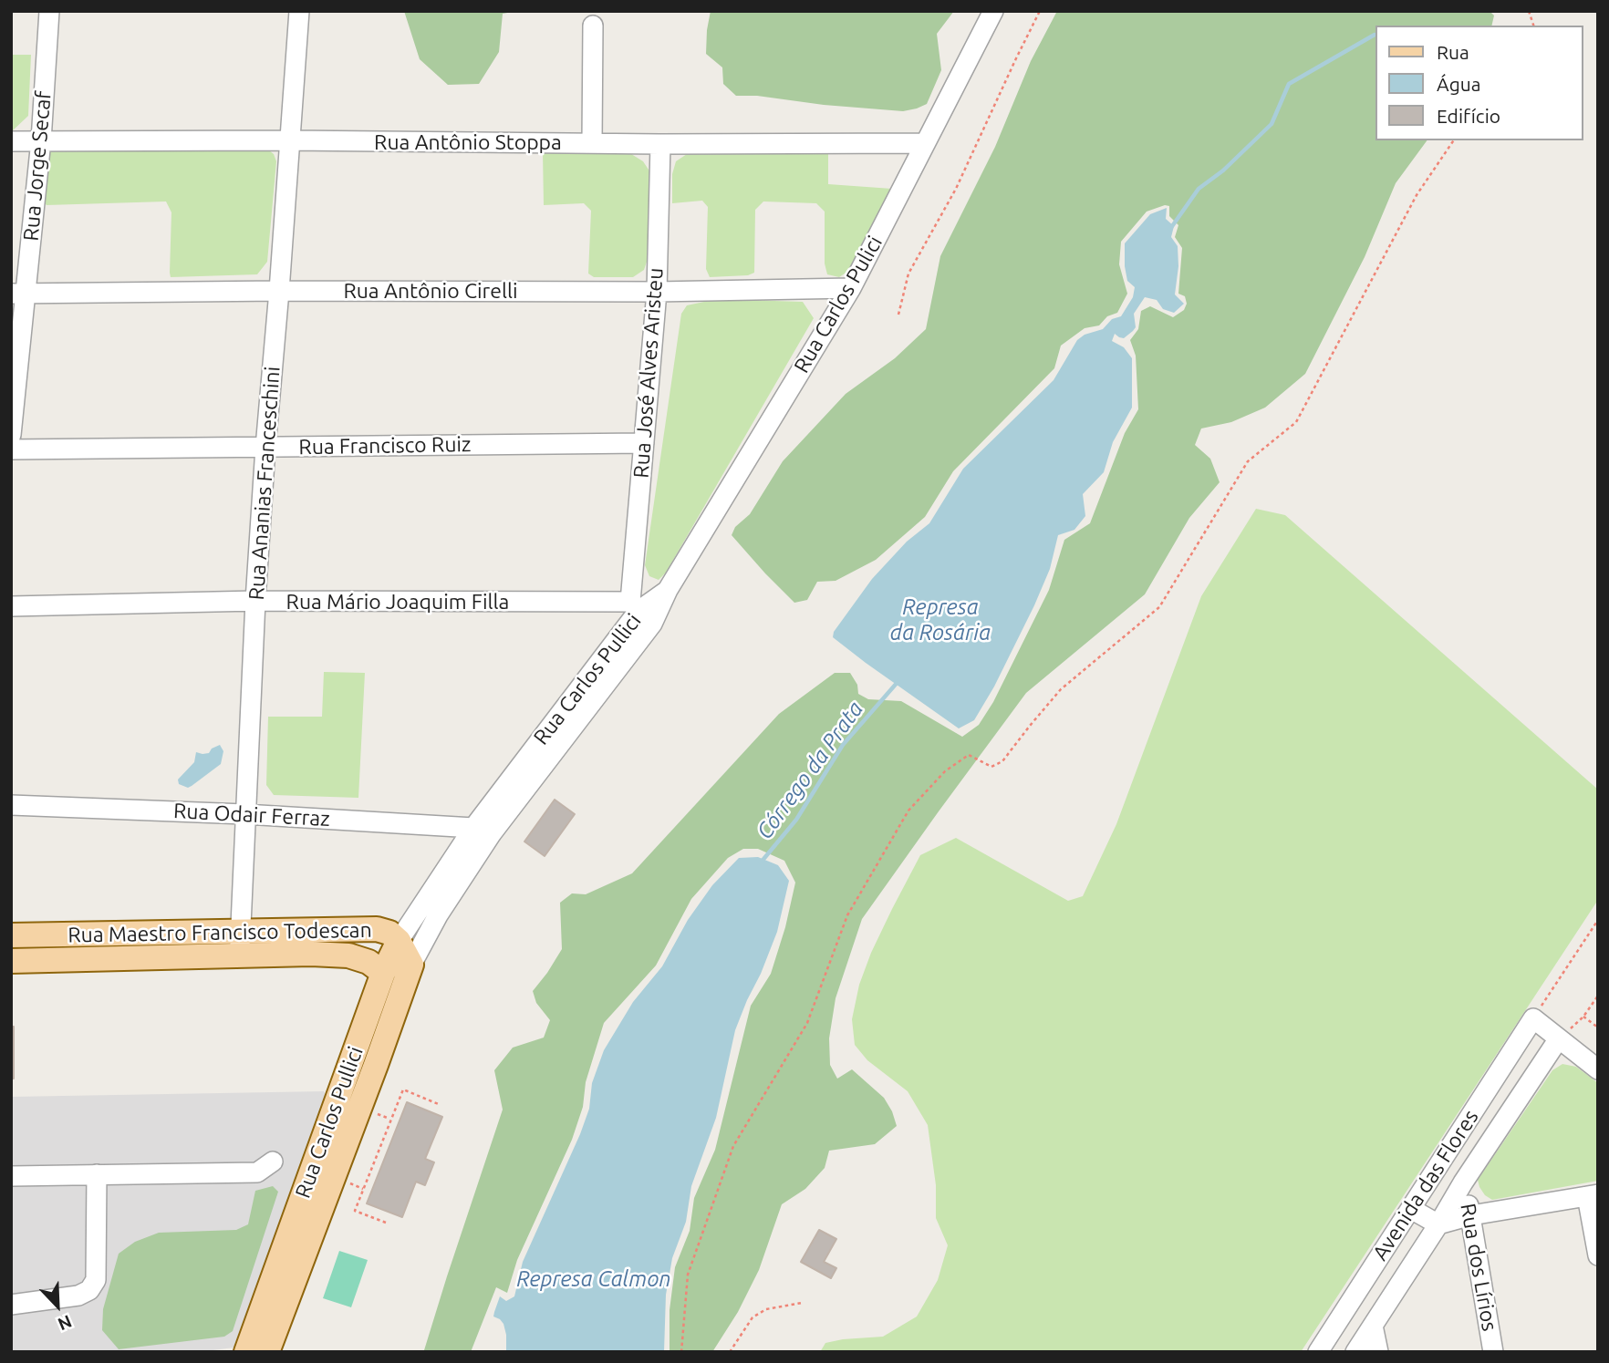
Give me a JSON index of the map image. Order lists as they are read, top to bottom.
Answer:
{
  "streets": {
    "main road": ["Rua Carlos Pullici", "Rua Maestro Francisco Todescan"],
    "street": [
      "Rua Antônio Stoppa",
      "Rua Jorge Secaf",
      "Rua Antônio Cirelli",
      "Rua Carlos Pulici",
      "Rua José Alves Aristeu",
      "Rua Francisco Ruiz",
      "Rua Ananias Franceschini",
      "Rua Mário Joaquim Filla",
      "Rua Odair Ferraz",
      "Avenida das Flores",
      "Rua dos Lírios"
    ]
  },
  "crossings": [
    ["Rua Antônio Stoppa", "Rua Jorge Secaf"],
    ["Rua Antônio Stoppa", "Rua Carlos Pulici"],
    ["Rua Antônio Stoppa", "Rua José Alves Aristeu"],
    ["Rua Antônio Stoppa", "Rua Ananias Franceschini"],
    ["Rua Jorge Secaf", "Rua Antônio Cirelli"],
    ["Rua Antônio Cirelli", "Rua Carlos Pulici"],
    ["Rua Antônio Cirelli", "Rua José Alves Aristeu"],
    ["Rua Antônio Cirelli", "Rua Ananias Franceschini"],
    ["Rua Carlos Pulici", "Rua Carlos Pullici"],
    ["Rua José Alves Aristeu", "Rua Francisco Ruiz"],
    ["Rua José Alves Aristeu", "Rua Mário Joaquim Filla"],
    ["Rua José Alves Aristeu", "Rua Carlos Pullici"],
    ["Rua Francisco Ruiz", "Rua Ananias Franceschini"],
    ["Rua Ananias Franceschini", "Rua Mário Joaquim Filla"],
    ["Rua Ananias Franceschini", "Rua Odair Ferraz"],
    ["Rua Ananias Franceschini", "Rua Maestro Francisco Todescan"],
    ["Rua Mário Joaquim Filla", "Rua Carlos Pullici"],
    ["Rua Carlos Pullici", "Rua Odair Ferraz"],
    ["Rua Carlos Pullici", "Rua Maestro Francisco Todescan"],
    ["Avenida das Flores", "Rua dos Lírios"]
  ],
  "water": ["Represa da Rosária", "Córrego da Prata", "Represa Calmon"],
  "legend": ["Rua", "Água", "Edifício"],
  "north": "bottom right"
}
